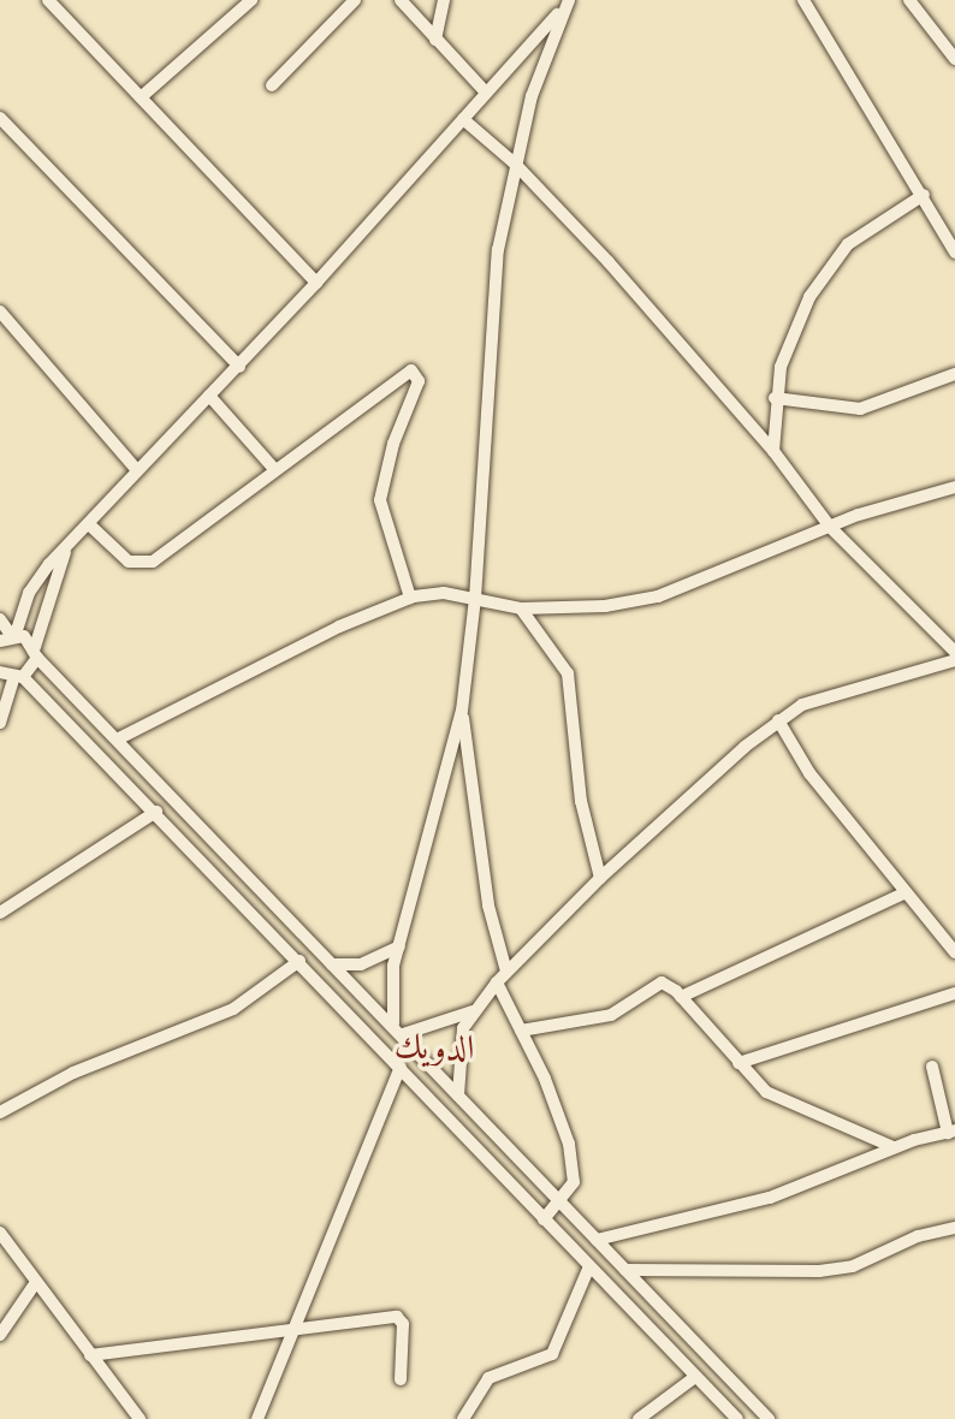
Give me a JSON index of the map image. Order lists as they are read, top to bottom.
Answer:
{
  "districts": ["الدويك"]
}
